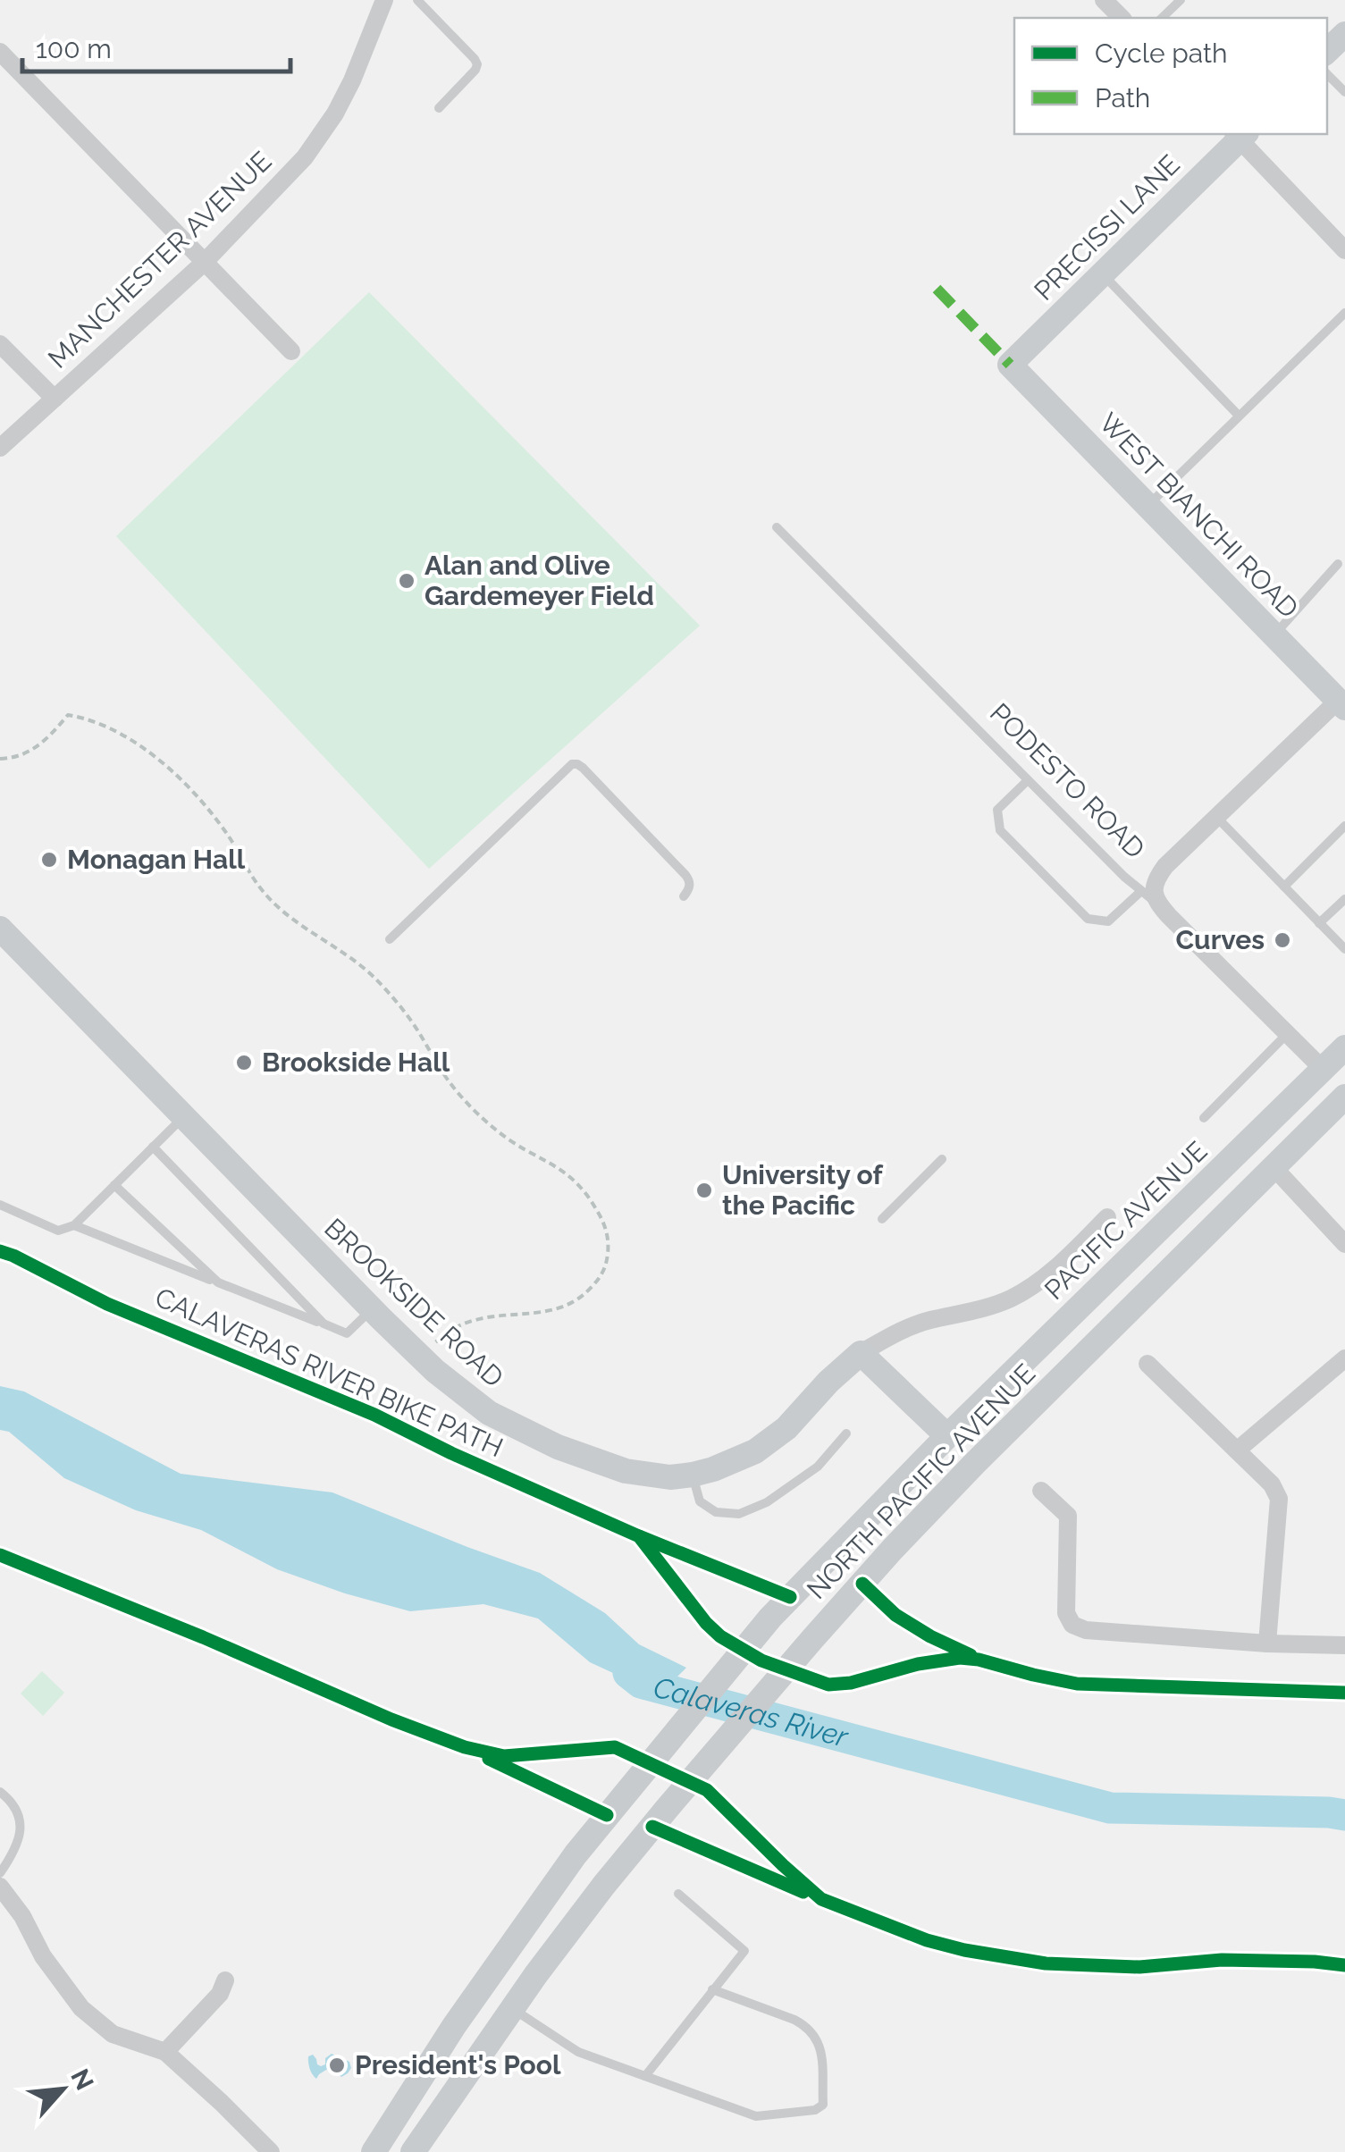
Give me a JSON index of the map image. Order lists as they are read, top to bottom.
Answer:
{
  "streets": {
    "street": [
      "PRECISSI LANE",
      "MANCHESTER AVENUE",
      "WEST BIANCHI ROAD",
      "PODESTO ROAD",
      "PACIFIC AVENUE",
      "BROOKSIDE ROAD",
      "NORTH PACIFIC AVENUE"
    ],
    "cycle path": ["CALAVERAS RIVER BIKE PATH"]
  },
  "crossings": [
    ["PRECISSI LANE", "WEST BIANCHI ROAD"],
    ["PODESTO ROAD", "PACIFIC AVENUE"],
    ["PACIFIC AVENUE", "NORTH PACIFIC AVENUE"]
  ],
  "water": ["Calaveras River"],
  "places": [
    "Alan and Olive Gardemeyer Field",
    "Monagan Hall",
    "Curves",
    "Brookside Hall",
    "University of the Pacific",
    "President's Pool"
  ],
  "legend": ["Cycle path", "Path"],
  "scale_bar": "100 m",
  "north": "top right"
}
